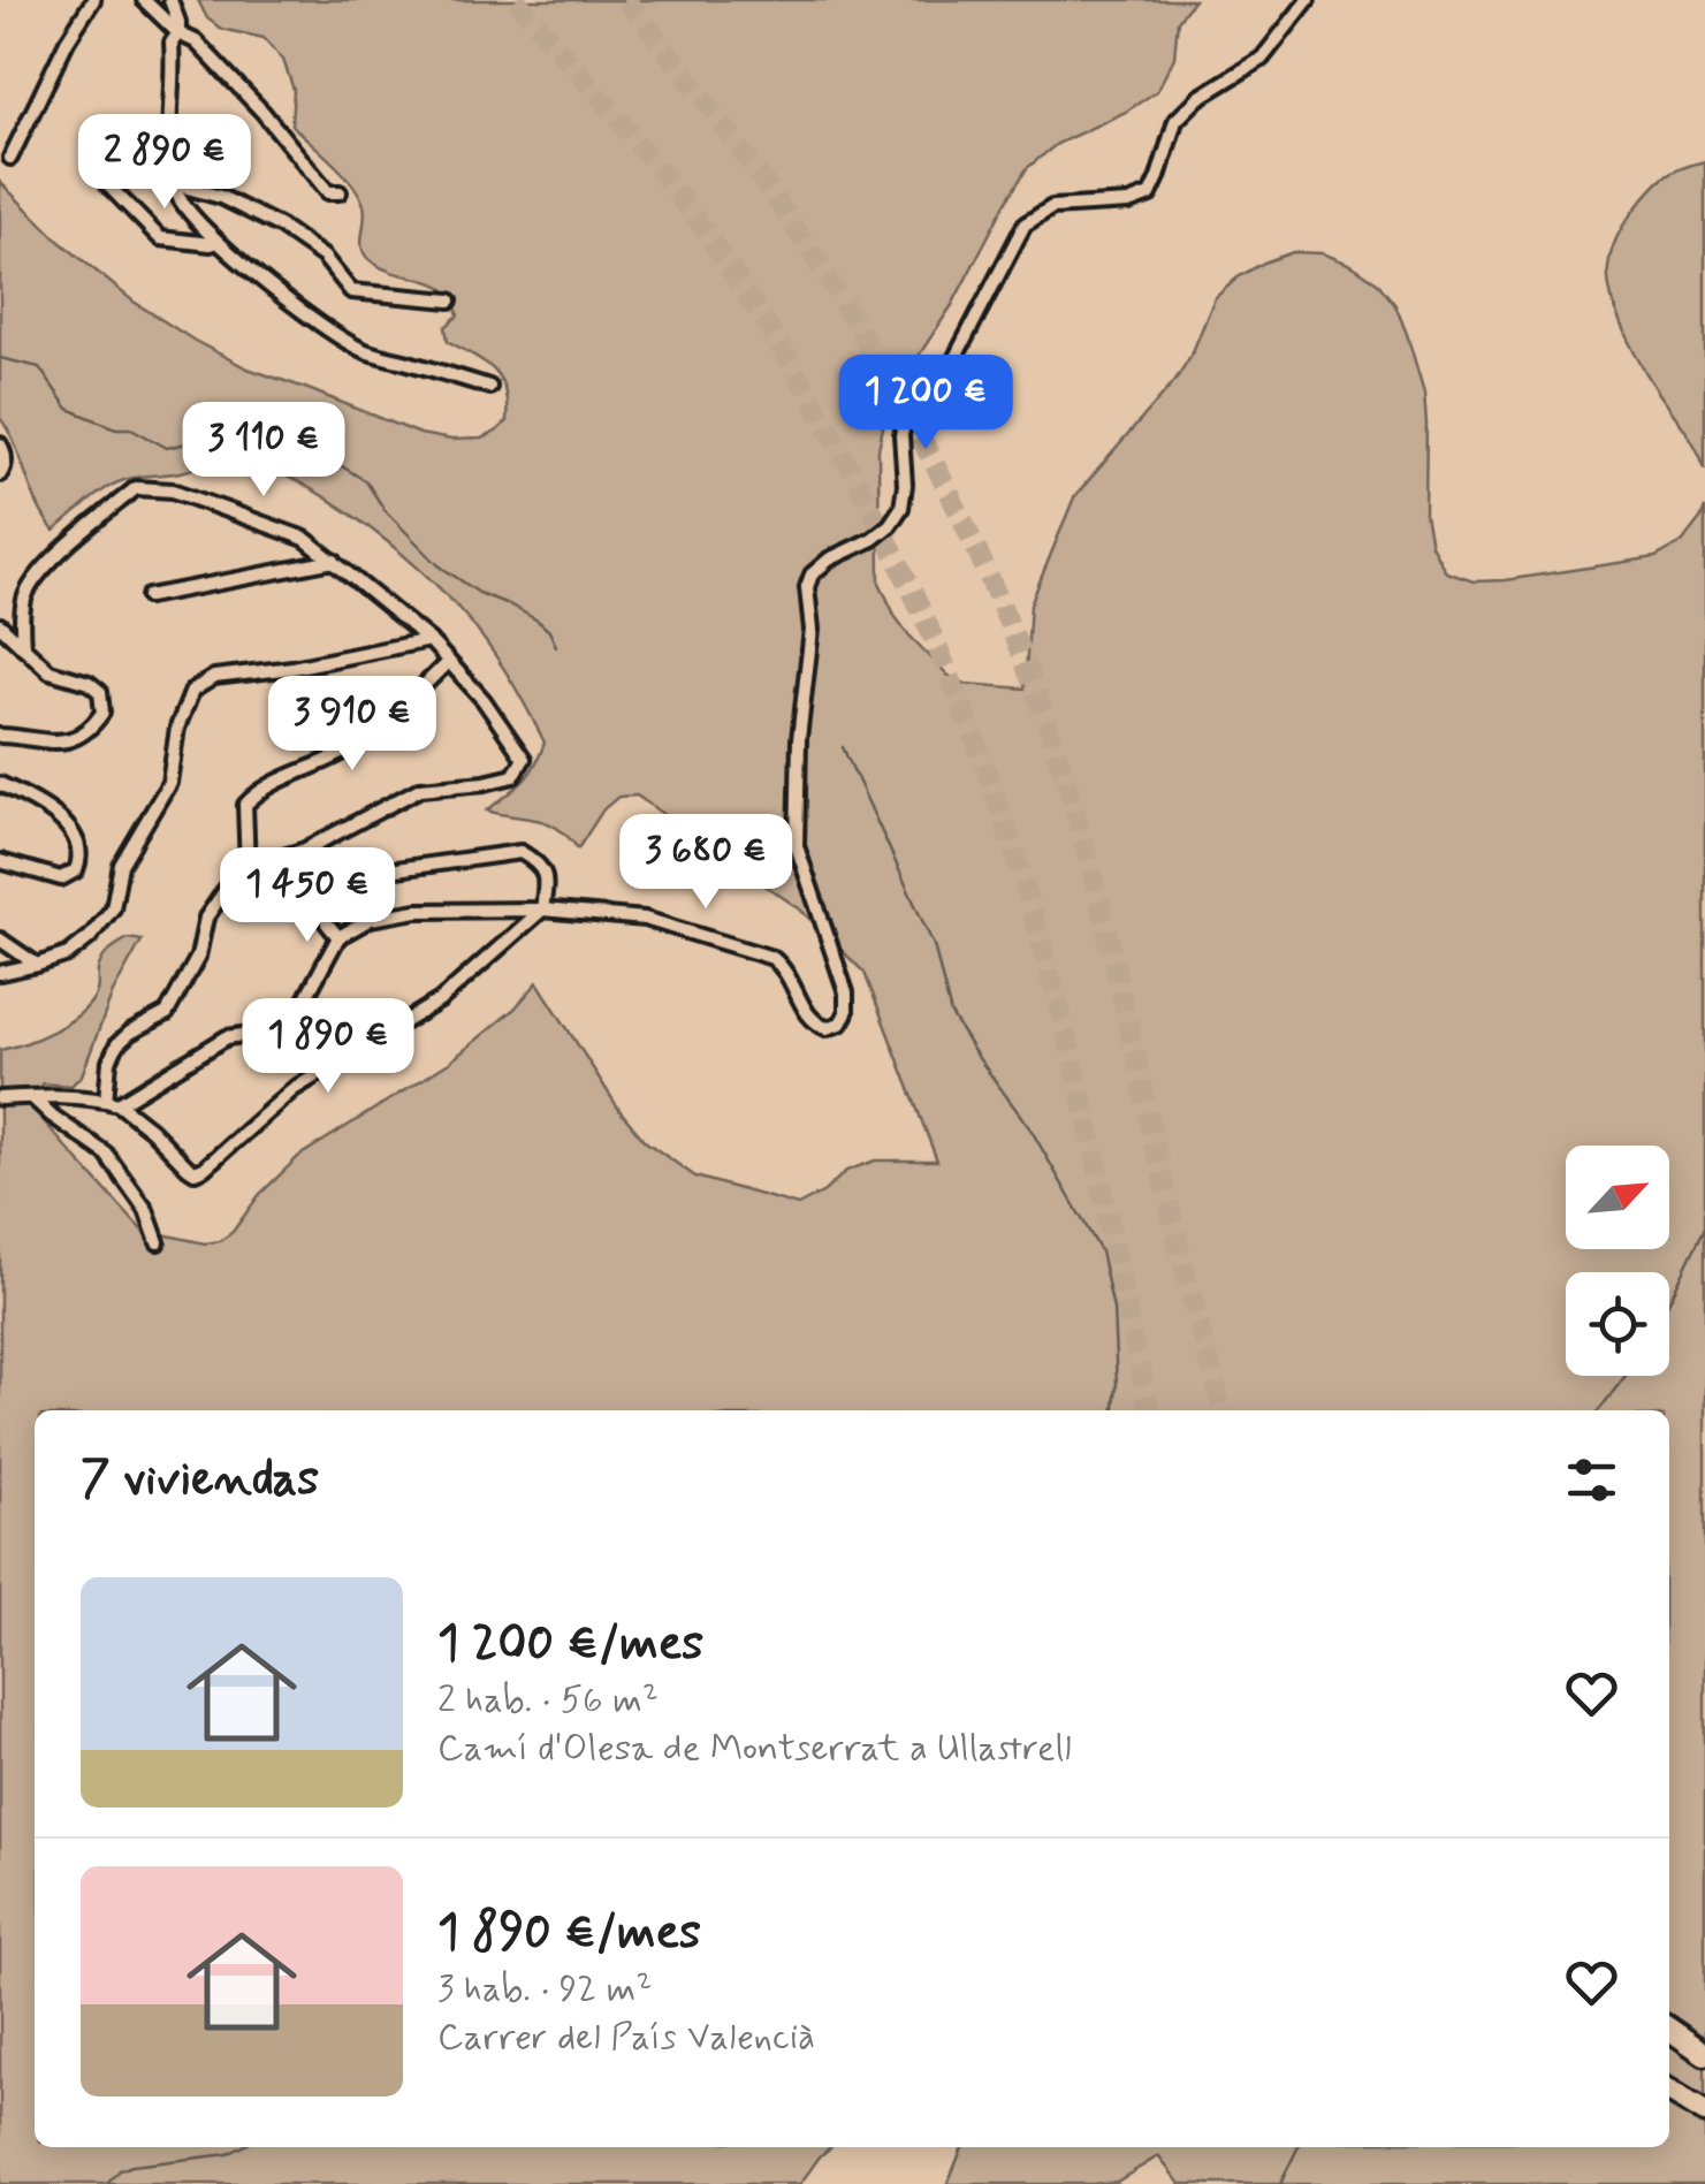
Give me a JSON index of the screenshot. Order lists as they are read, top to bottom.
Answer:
{
  "north": "top right",
  "page": {
    "price": [
      "2 890 €",
      "1 200 €",
      "3 110 €",
      "3 910 €",
      "3 680 €",
      "1 450 €",
      "1 890 €"
    ],
    "heading": "7 viviendas",
    "list": [
      {
        "name": "1 200 €/mes",
        "note": "2 hab. · 56 m² · Camí d'Olesa de Montserrat a Ullastrell"
      },
      {
        "name": "1 890 €/mes",
        "note": "3 hab. · 92 m² · Carrer del País Valencià"
      }
    ]
  }
}
